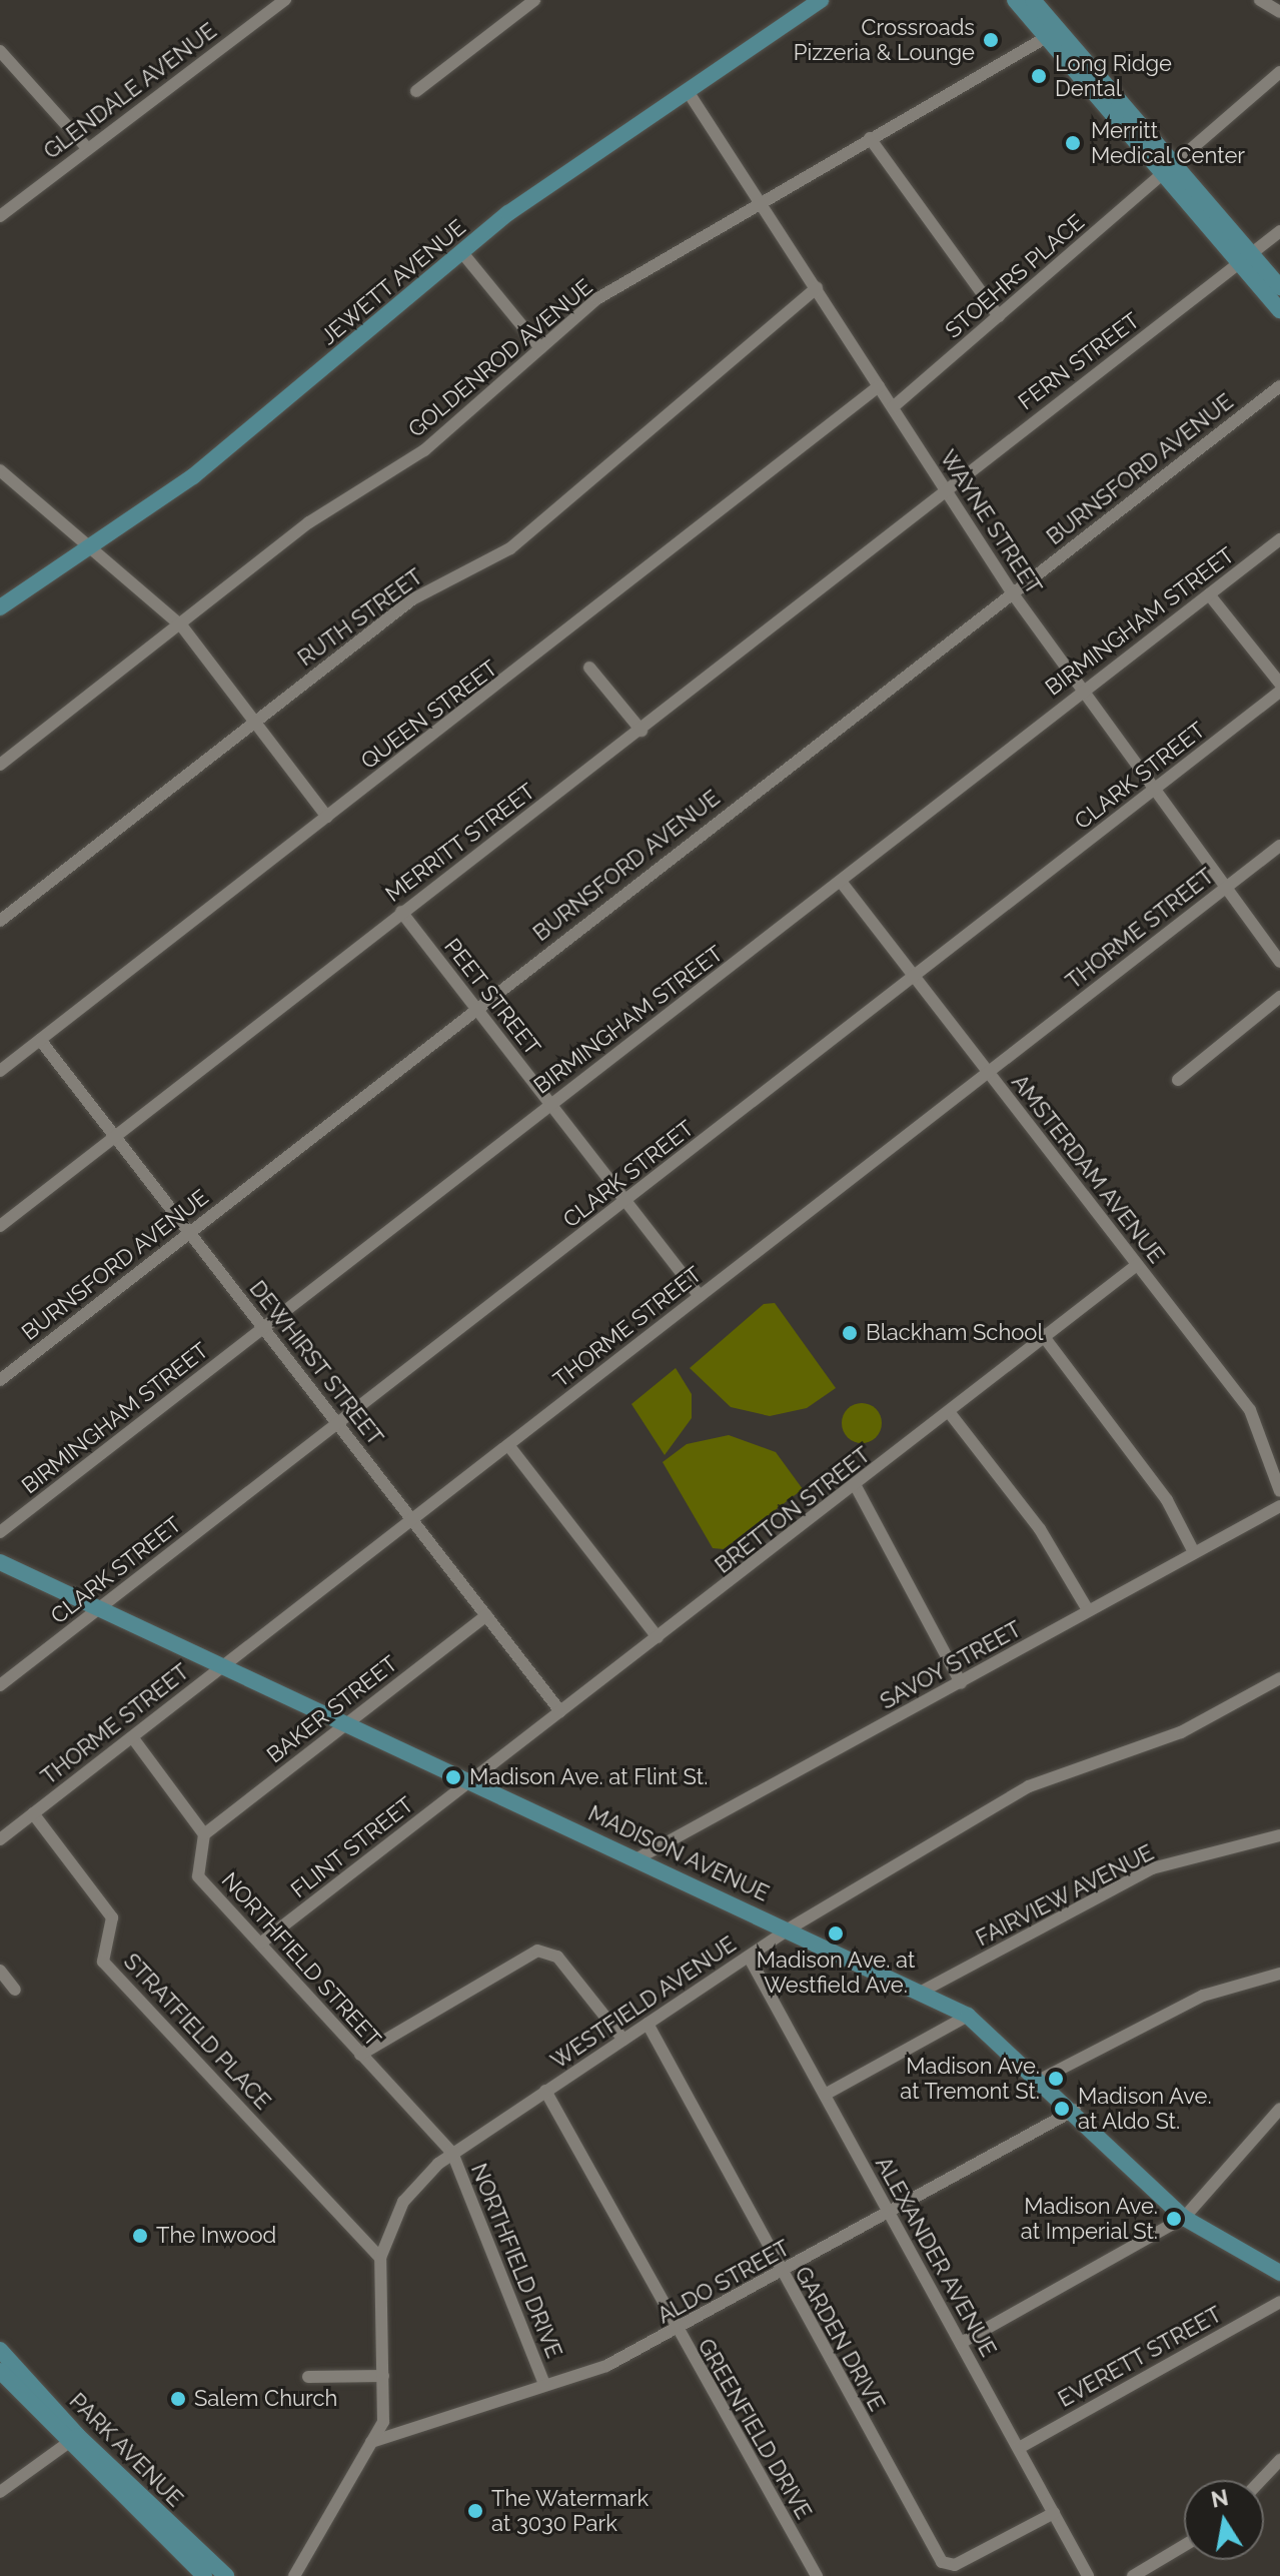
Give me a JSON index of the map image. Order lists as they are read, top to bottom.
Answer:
{
  "streets": {
    "main road": ["JEWETT AVENUE", "MADISON AVENUE", "PARK AVENUE"],
    "street": [
      "GLENDALE AVENUE",
      "STOEHRS PLACE",
      "GOLDENROD AVENUE",
      "FERN STREET",
      "BURNSFORD AVENUE",
      "WAYNE STREET",
      "RUTH STREET",
      "BIRMINGHAM STREET",
      "QUEEN STREET",
      "CLARK STREET",
      "MERRITT STREET",
      "THORME STREET",
      "PEET STREET",
      "AMSTERDAM AVENUE",
      "DEWHIRST STREET",
      "BRETTON STREET",
      "SAVOY STREET",
      "BAKER STREET",
      "FLINT STREET",
      "FAIRVIEW AVENUE",
      "NORTHFIELD STREET",
      "WESTFIELD AVENUE",
      "STRATFIELD PLACE",
      "ALEXANDER AVENUE",
      "NORTHFIELD DRIVE",
      "ALDO STREET",
      "GARDEN DRIVE",
      "EVERETT STREET",
      "GREENFIELD DRIVE"
    ]
  },
  "crossings": [
    ["STOEHRS PLACE", "WAYNE STREET"],
    ["JEWETT AVENUE", "WAYNE STREET"],
    ["GOLDENROD AVENUE", "WAYNE STREET"],
    ["FERN STREET", "WAYNE STREET"],
    ["FERN STREET", "MERRITT STREET"],
    ["BURNSFORD AVENUE", "WAYNE STREET"],
    ["BURNSFORD AVENUE", "PEET STREET"],
    ["BURNSFORD AVENUE", "DEWHIRST STREET"],
    ["WAYNE STREET", "RUTH STREET"],
    ["WAYNE STREET", "BIRMINGHAM STREET"],
    ["WAYNE STREET", "QUEEN STREET"],
    ["WAYNE STREET", "CLARK STREET"],
    ["WAYNE STREET", "MERRITT STREET"],
    ["WAYNE STREET", "THORME STREET"],
    ["BIRMINGHAM STREET", "PEET STREET"],
    ["BIRMINGHAM STREET", "AMSTERDAM AVENUE"],
    ["BIRMINGHAM STREET", "DEWHIRST STREET"],
    ["QUEEN STREET", "DEWHIRST STREET"],
    ["CLARK STREET", "PEET STREET"],
    ["CLARK STREET", "AMSTERDAM AVENUE"],
    ["CLARK STREET", "DEWHIRST STREET"],
    ["CLARK STREET", "MADISON AVENUE"],
    ["MERRITT STREET", "PEET STREET"],
    ["MERRITT STREET", "DEWHIRST STREET"],
    ["THORME STREET", "PEET STREET"],
    ["THORME STREET", "AMSTERDAM AVENUE"],
    ["THORME STREET", "DEWHIRST STREET"],
    ["THORME STREET", "MADISON AVENUE"],
    ["THORME STREET", "STRATFIELD PLACE"],
    ["AMSTERDAM AVENUE", "BRETTON STREET"],
    ["DEWHIRST STREET", "BRETTON STREET"],
    ["DEWHIRST STREET", "BAKER STREET"],
    ["BRETTON STREET", "FLINT STREET"],
    ["BRETTON STREET", "MADISON AVENUE"],
    ["SAVOY STREET", "MADISON AVENUE"],
    ["BAKER STREET", "MADISON AVENUE"],
    ["BAKER STREET", "NORTHFIELD STREET"],
    ["FLINT STREET", "MADISON AVENUE"],
    ["FLINT STREET", "NORTHFIELD STREET"],
    ["MADISON AVENUE", "FAIRVIEW AVENUE"],
    ["MADISON AVENUE", "WESTFIELD AVENUE"],
    ["MADISON AVENUE", "ALDO STREET"],
    ["NORTHFIELD STREET", "WESTFIELD AVENUE"],
    ["NORTHFIELD STREET", "NORTHFIELD DRIVE"],
    ["WESTFIELD AVENUE", "STRATFIELD PLACE"],
    ["WESTFIELD AVENUE", "ALEXANDER AVENUE"],
    ["WESTFIELD AVENUE", "NORTHFIELD DRIVE"],
    ["WESTFIELD AVENUE", "ALDO STREET"],
    ["WESTFIELD AVENUE", "GARDEN DRIVE"],
    ["WESTFIELD AVENUE", "GREENFIELD DRIVE"],
    ["ALEXANDER AVENUE", "ALDO STREET"],
    ["ALEXANDER AVENUE", "GARDEN DRIVE"],
    ["ALEXANDER AVENUE", "EVERETT STREET"],
    ["NORTHFIELD DRIVE", "ALDO STREET"],
    ["ALDO STREET", "GARDEN DRIVE"],
    ["ALDO STREET", "GREENFIELD DRIVE"]
  ],
  "places": [
    "Crossroads Pizzeria & Lounge",
    "Long Ridge Dental",
    "Merritt Medical Center",
    "Blackham School",
    "Madison Ave. at Flint St.",
    "Madison Ave. at Westfield Ave.",
    "Madison Ave. at Tremont St.",
    "Madison Ave. at Aldo St.",
    "Madison Ave. at Imperial St.",
    "The Inwood",
    "Salem Church",
    "The Watermark at 3030 Park"
  ],
  "north": "top"
}
